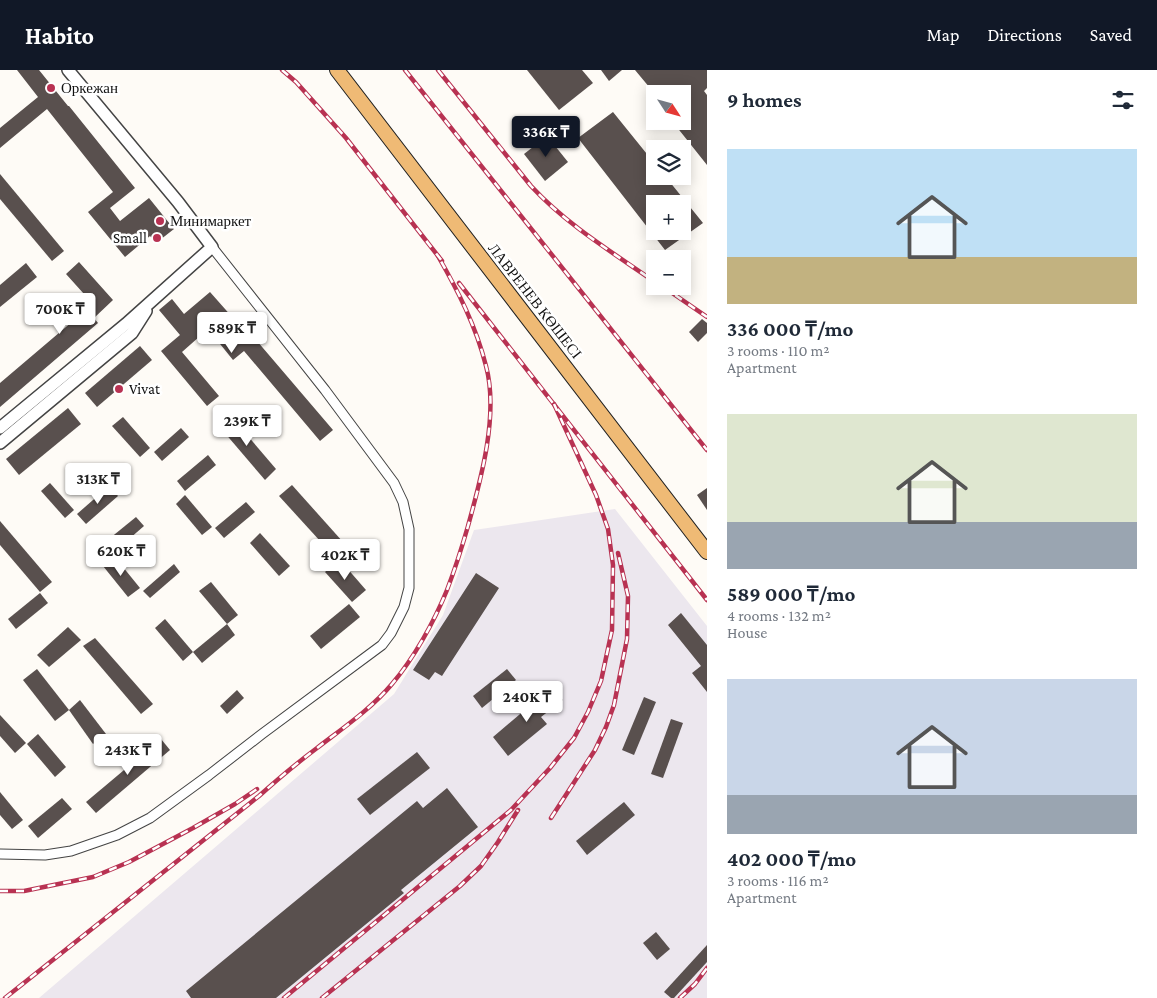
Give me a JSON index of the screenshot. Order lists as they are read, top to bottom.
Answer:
{
  "streets": {
    "main road": ["ЛАВРЕНЕВ КӨШЕСІ"]
  },
  "places": [
    "Оркежан",
    "Минимаркет",
    "Small",
    "Vivat"
  ],
  "north": "bottom right",
  "page": {
    "header": "Habito",
    "nav": ["Map", "Directions", "Saved"],
    "heading": "9 homes",
    "map_buttons": ["+", "−"],
    "price": [
      "336K ₸",
      "700K ₸",
      "589K ₸",
      "239K ₸",
      "313K ₸",
      "620K ₸",
      "402K ₸",
      "240K ₸",
      "243K ₸"
    ],
    "list": [
      {
        "name": "336 000 ₸/mo",
        "note": "3 rooms · 110 m² · Apartment"
      },
      {
        "name": "589 000 ₸/mo",
        "note": "4 rooms · 132 m² · House"
      },
      {
        "name": "402 000 ₸/mo",
        "note": "3 rooms · 116 m² · Apartment"
      }
    ]
  }
}
